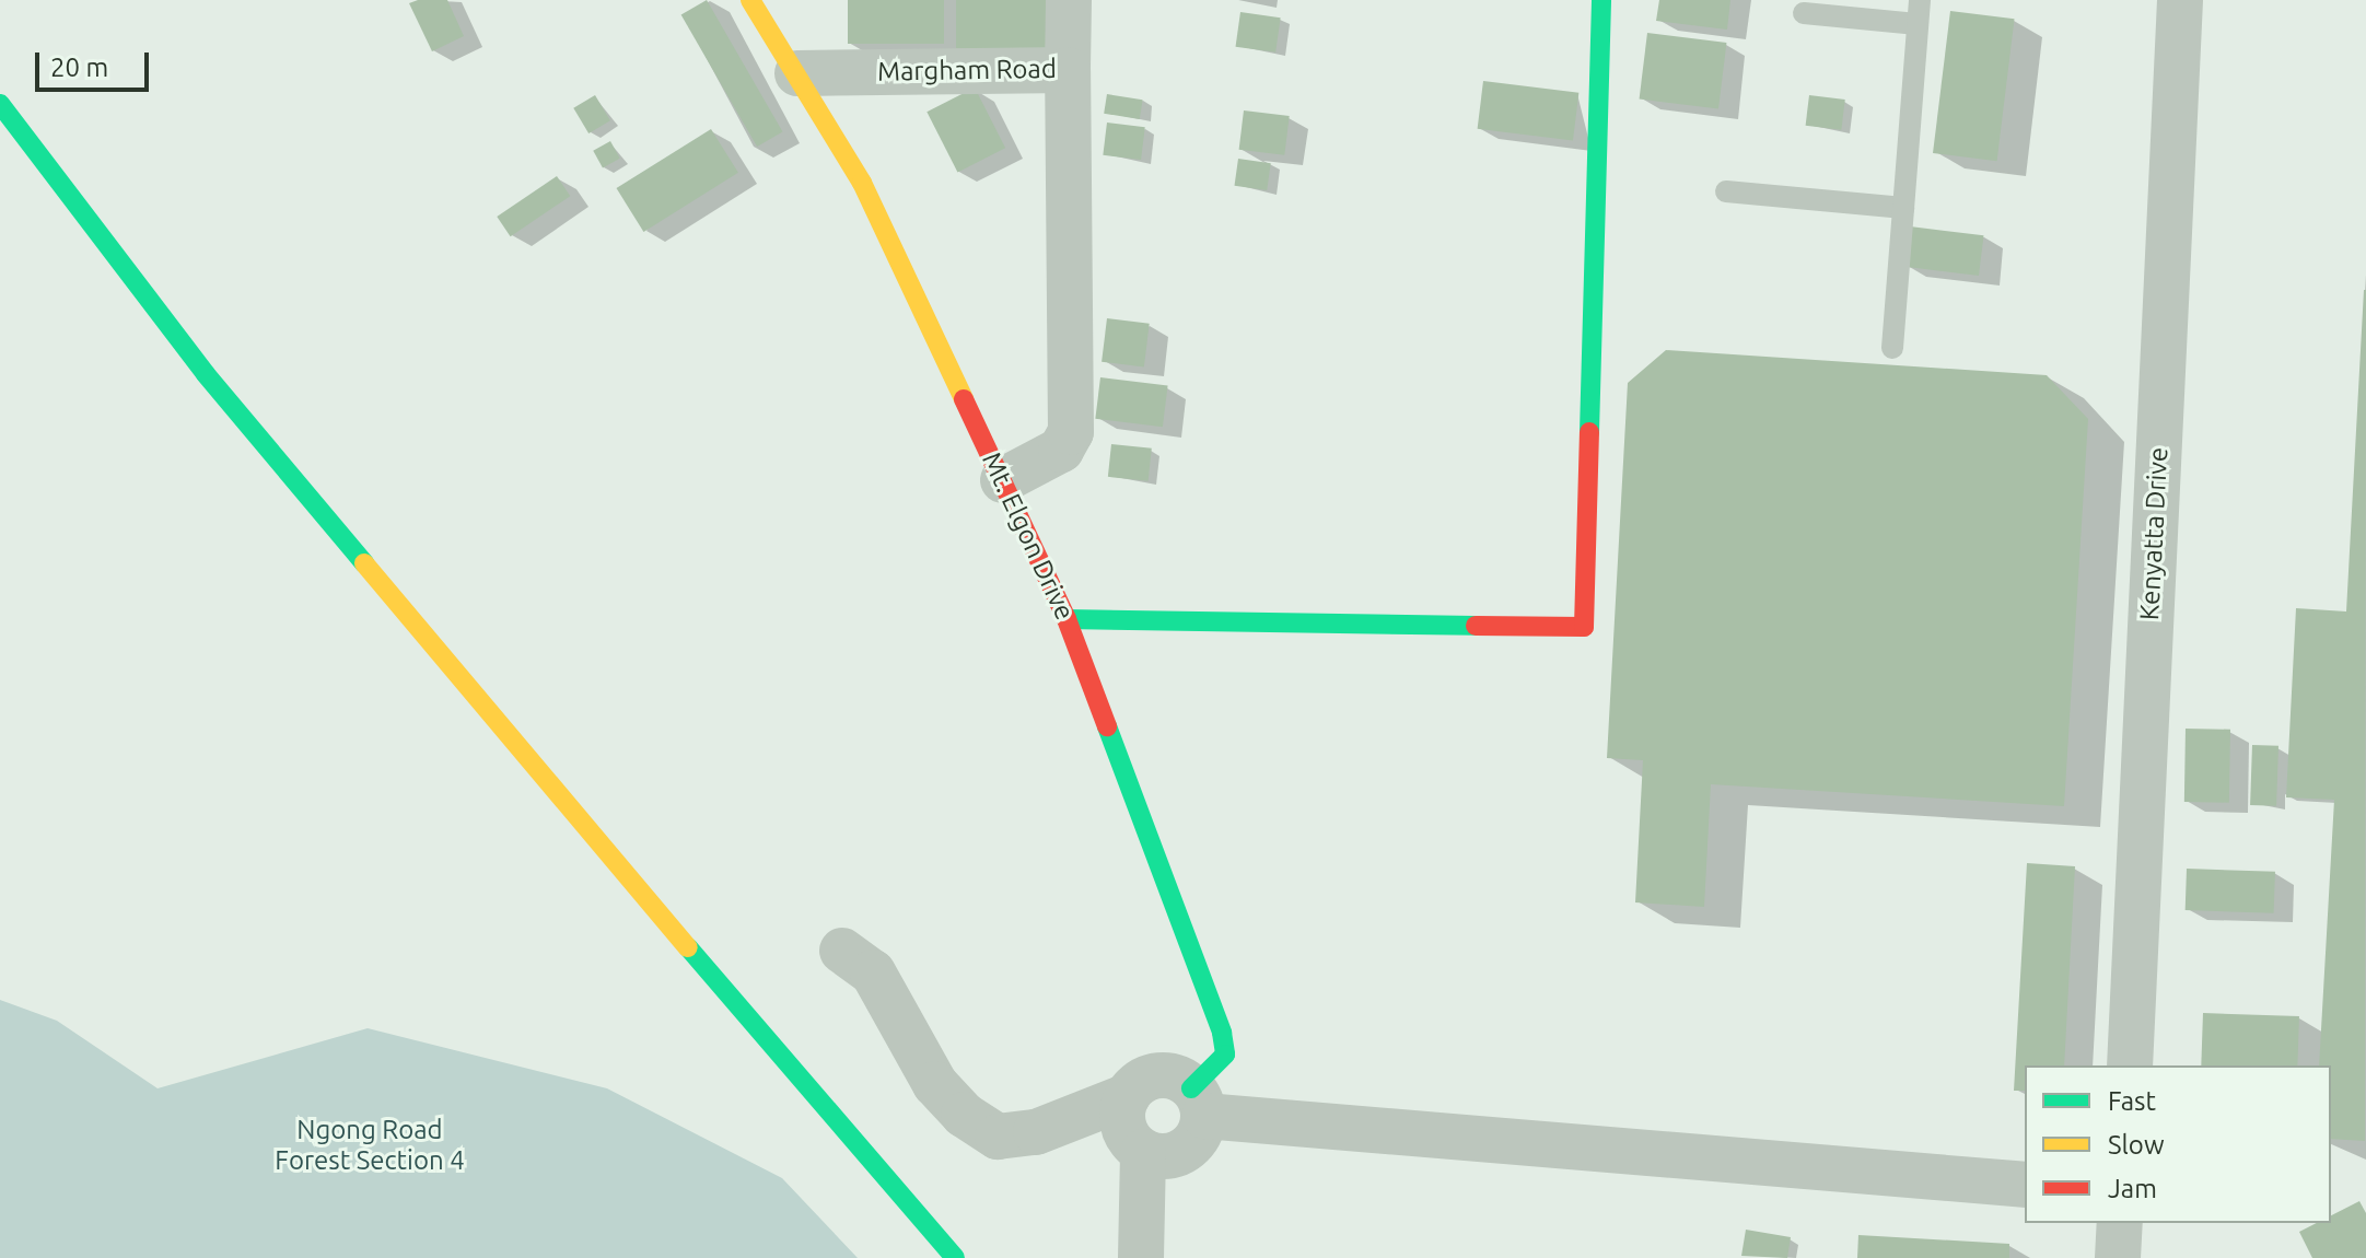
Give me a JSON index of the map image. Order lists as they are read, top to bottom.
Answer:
{
  "streets": {
    "street": ["Margham Road", "Kenyatta Drive", "Mt. Elgon Drive"]
  },
  "crossings": [
    ["Margham Road", "Mt. Elgon Drive"]
  ],
  "parks": ["Ngong Road Forest Section 4"],
  "legend": ["Fast", "Slow", "Jam"],
  "scale_bar": "20 m"
}
